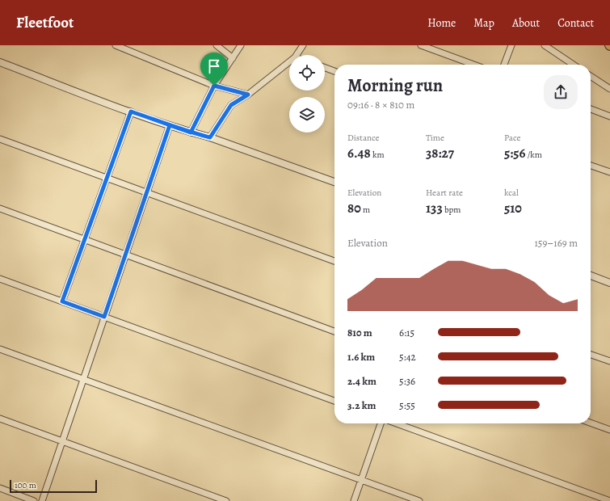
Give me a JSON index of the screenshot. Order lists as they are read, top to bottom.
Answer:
{
  "scale_bar": "100 m",
  "page": {
    "header": "Fleetfoot",
    "nav": [
      "Home",
      "Map",
      "About",
      "Contact"
    ],
    "heading": ["Morning run", "09:16 · 8 × 810 m"],
    "stats": [
      ["Distance", "6.48 km"],
      ["Time", "38:27"],
      ["Pace", "5:56 /km"],
      ["Elevation", "80 m"],
      ["Heart rate", "133 bpm"],
      ["kcal", "510"]
    ],
    "chart": ["Elevation", "159–169 m"],
    "list": [
      {
        "name": "810 m",
        "note": "6:15"
      },
      {
        "name": "1.6 km",
        "note": "5:42"
      },
      {
        "name": "2.4 km",
        "note": "5:36"
      },
      {
        "name": "3.2 km",
        "note": "5:55"
      }
    ],
    "scale": "100 m"
  }
}
